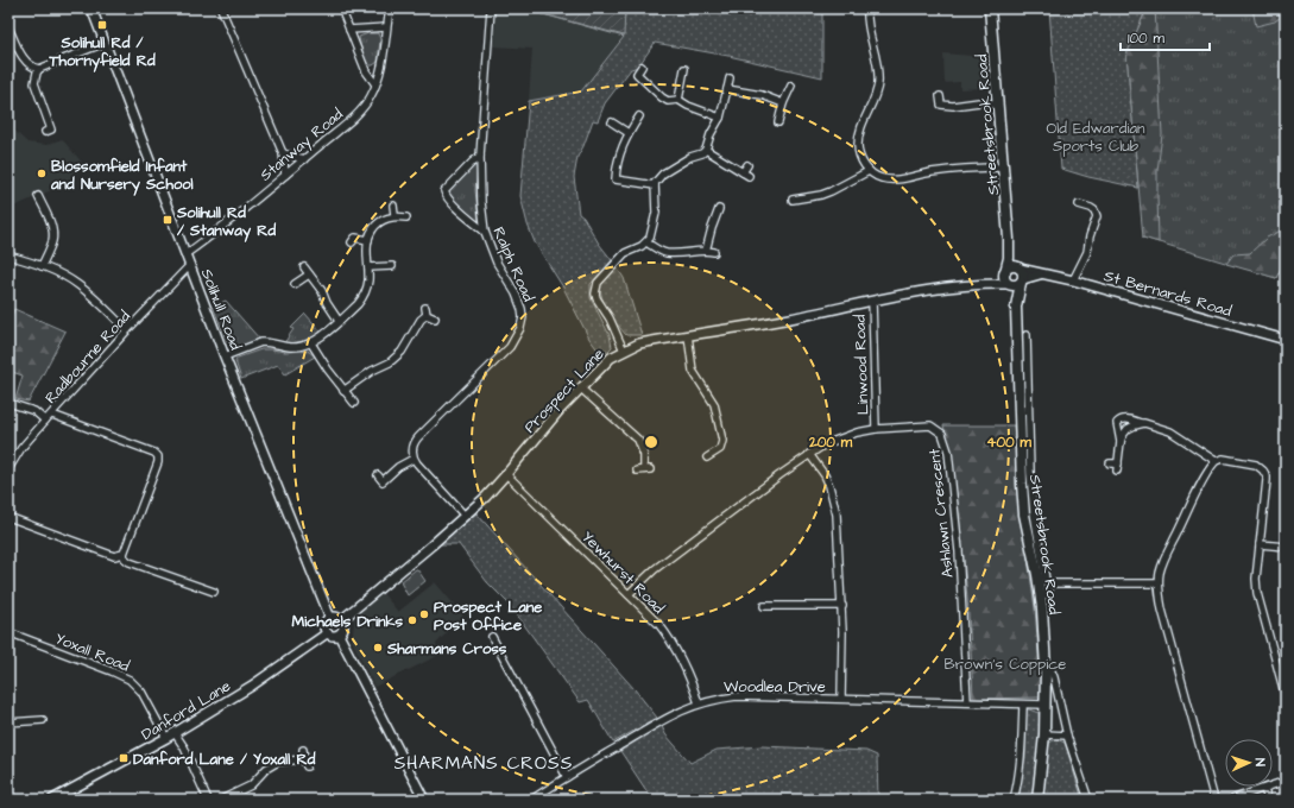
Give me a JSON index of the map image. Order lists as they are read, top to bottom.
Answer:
{
  "streets": {
    "main road": ["Streetsbrook Road"],
    "street": [
      "Stanway Road",
      "Ralph Road",
      "St Bernards Road",
      "Solihull Road",
      "Radbourne Road",
      "Linwood Road",
      "Prospect Lane",
      "Ashlawn Crescent",
      "Yewhurst Road",
      "Yoxall Road",
      "Woodlea Drive",
      "Danford Lane"
    ]
  },
  "crossings": [
    ["Streetsbrook Road", "St Bernards Road"],
    ["Streetsbrook Road", "Prospect Lane"],
    ["Streetsbrook Road", "Woodlea Drive"],
    ["Stanway Road", "Solihull Road"],
    ["St Bernards Road", "Prospect Lane"],
    ["Solihull Road", "Radbourne Road"],
    ["Solihull Road", "Prospect Lane"],
    ["Solihull Road", "Danford Lane"],
    ["Linwood Road", "Prospect Lane"],
    ["Linwood Road", "Ashlawn Crescent"],
    ["Prospect Lane", "Yewhurst Road"],
    ["Prospect Lane", "Danford Lane"],
    ["Ashlawn Crescent", "Yewhurst Road"],
    ["Ashlawn Crescent", "Woodlea Drive"],
    ["Yewhurst Road", "Woodlea Drive"],
    ["Yoxall Road", "Danford Lane"]
  ],
  "districts": ["SHARMANS CROSS"],
  "parks": ["Old Edwardian Sports Club", "Brown's Coppice"],
  "places": {
    "transit": ["Solihull Rd / Thornyfield Rd", "Solihull Rd / Stanway Rd", "Danford Lane / Yoxall Rd"],
    "other": [
      "Blossomfield Infant and Nursery School",
      "Prospect Lane Post Office",
      "Michaels Drinks",
      "Sharmans Cross"
    ]
  },
  "scale_bar": "100 m",
  "north": "right",
  "rings": ["200 m", "400 m"]
}
